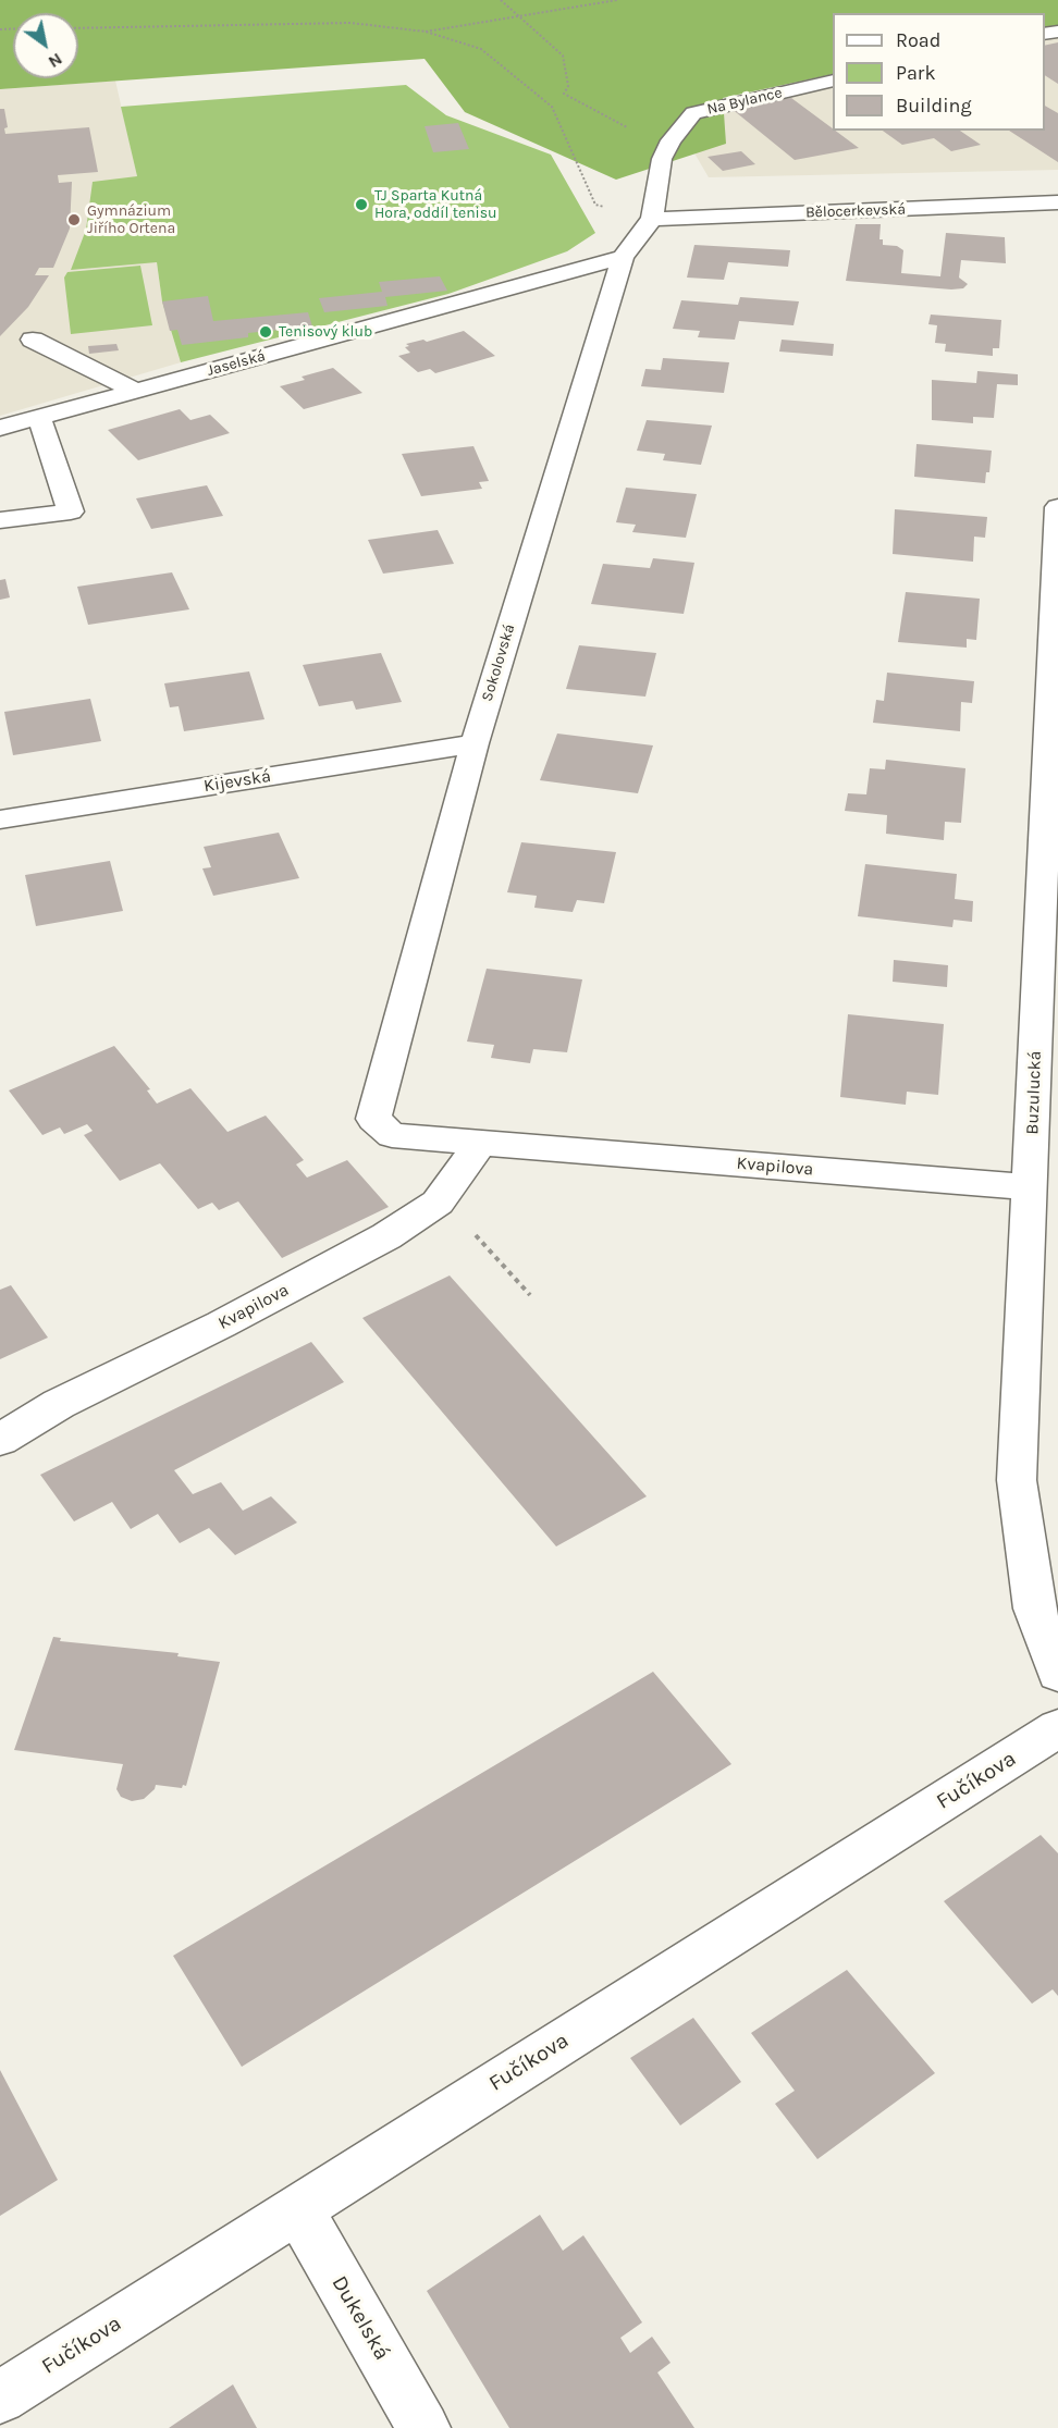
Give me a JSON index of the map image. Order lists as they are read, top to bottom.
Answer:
{
  "streets": {
    "street": [
      "Na Bylance",
      "Bělocerkevská",
      "Jaselská",
      "Sokolovská",
      "Kijevská",
      "Buzulucká",
      "Kvapilova",
      "Fučíkova",
      "Dukelská"
    ]
  },
  "crossings": [
    ["Na Bylance", "Bělocerkevská"],
    ["Na Bylance", "Sokolovská"],
    ["Bělocerkevská", "Sokolovská"],
    ["Jaselská", "Sokolovská"],
    ["Sokolovská", "Kijevská"],
    ["Sokolovská", "Kvapilova"],
    ["Buzulucká", "Kvapilova"],
    ["Fučíkova", "Dukelská"]
  ],
  "places": ["TJ Sparta Kutná Hora, oddíl tenisu", "Gymnázium Jiřího Ortena", "Tenisový klub"],
  "legend": ["Road", "Park", "Building"],
  "north": "bottom right"
}
